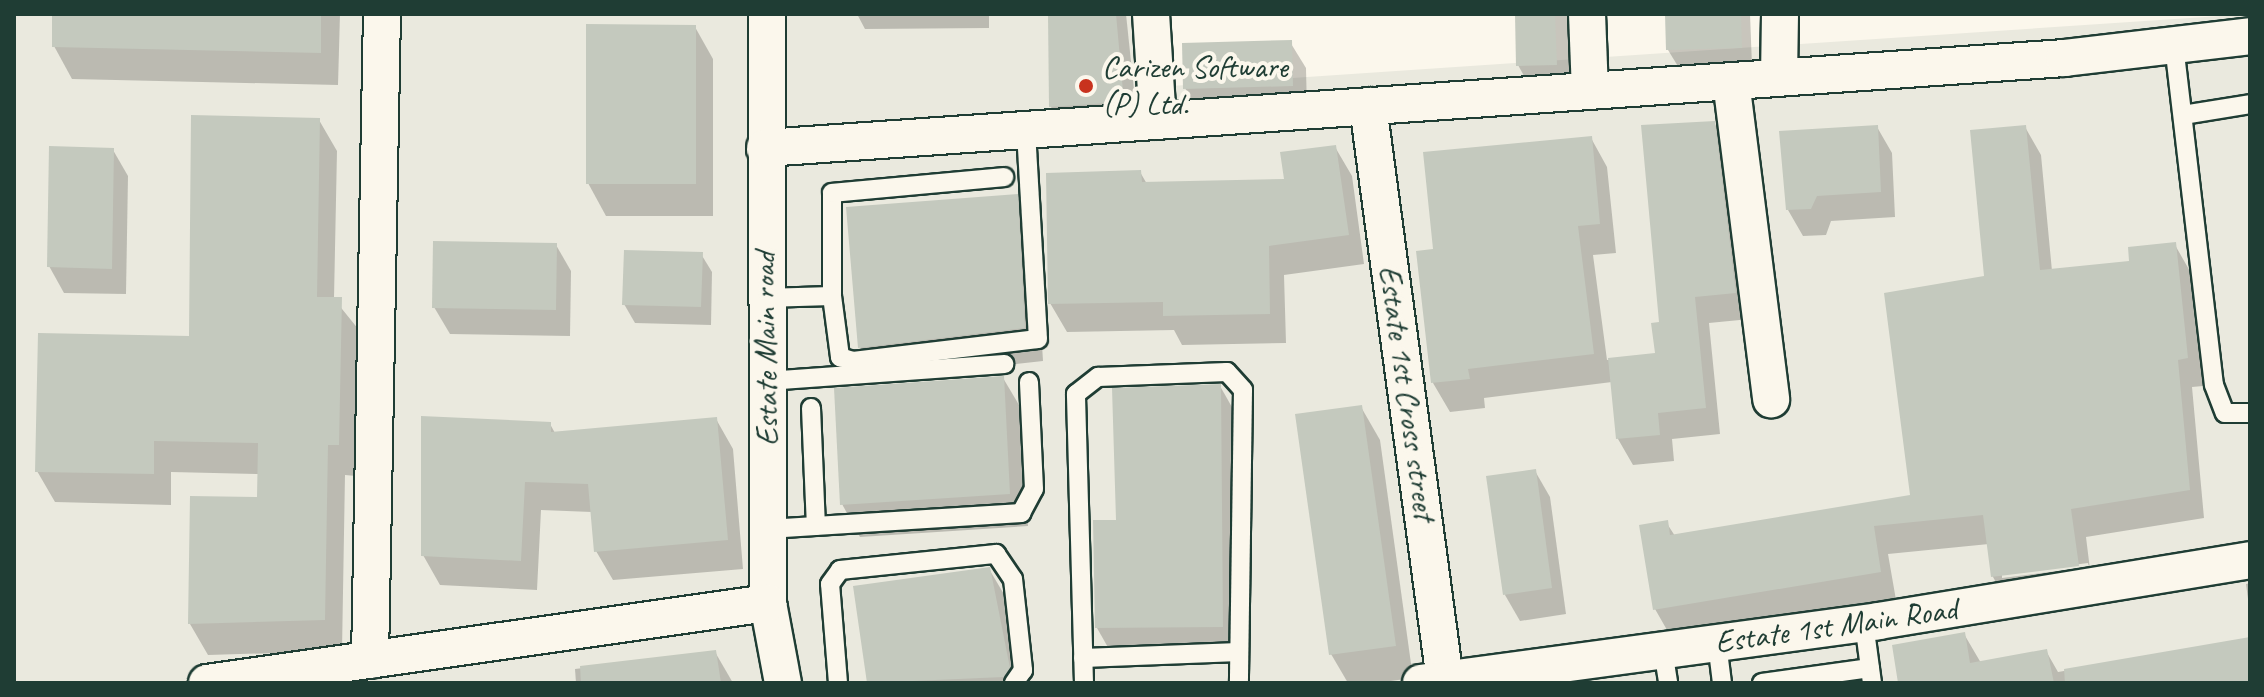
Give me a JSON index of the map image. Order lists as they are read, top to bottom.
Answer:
{
  "streets": {
    "street": ["Estate Main road", "Estate 1st Cross street", "Estate 1st Main Road"]
  },
  "crossings": [
    ["Estate 1st Cross street", "Estate 1st Main Road"]
  ],
  "places": ["Carizen Software (P) Ltd."]
}
